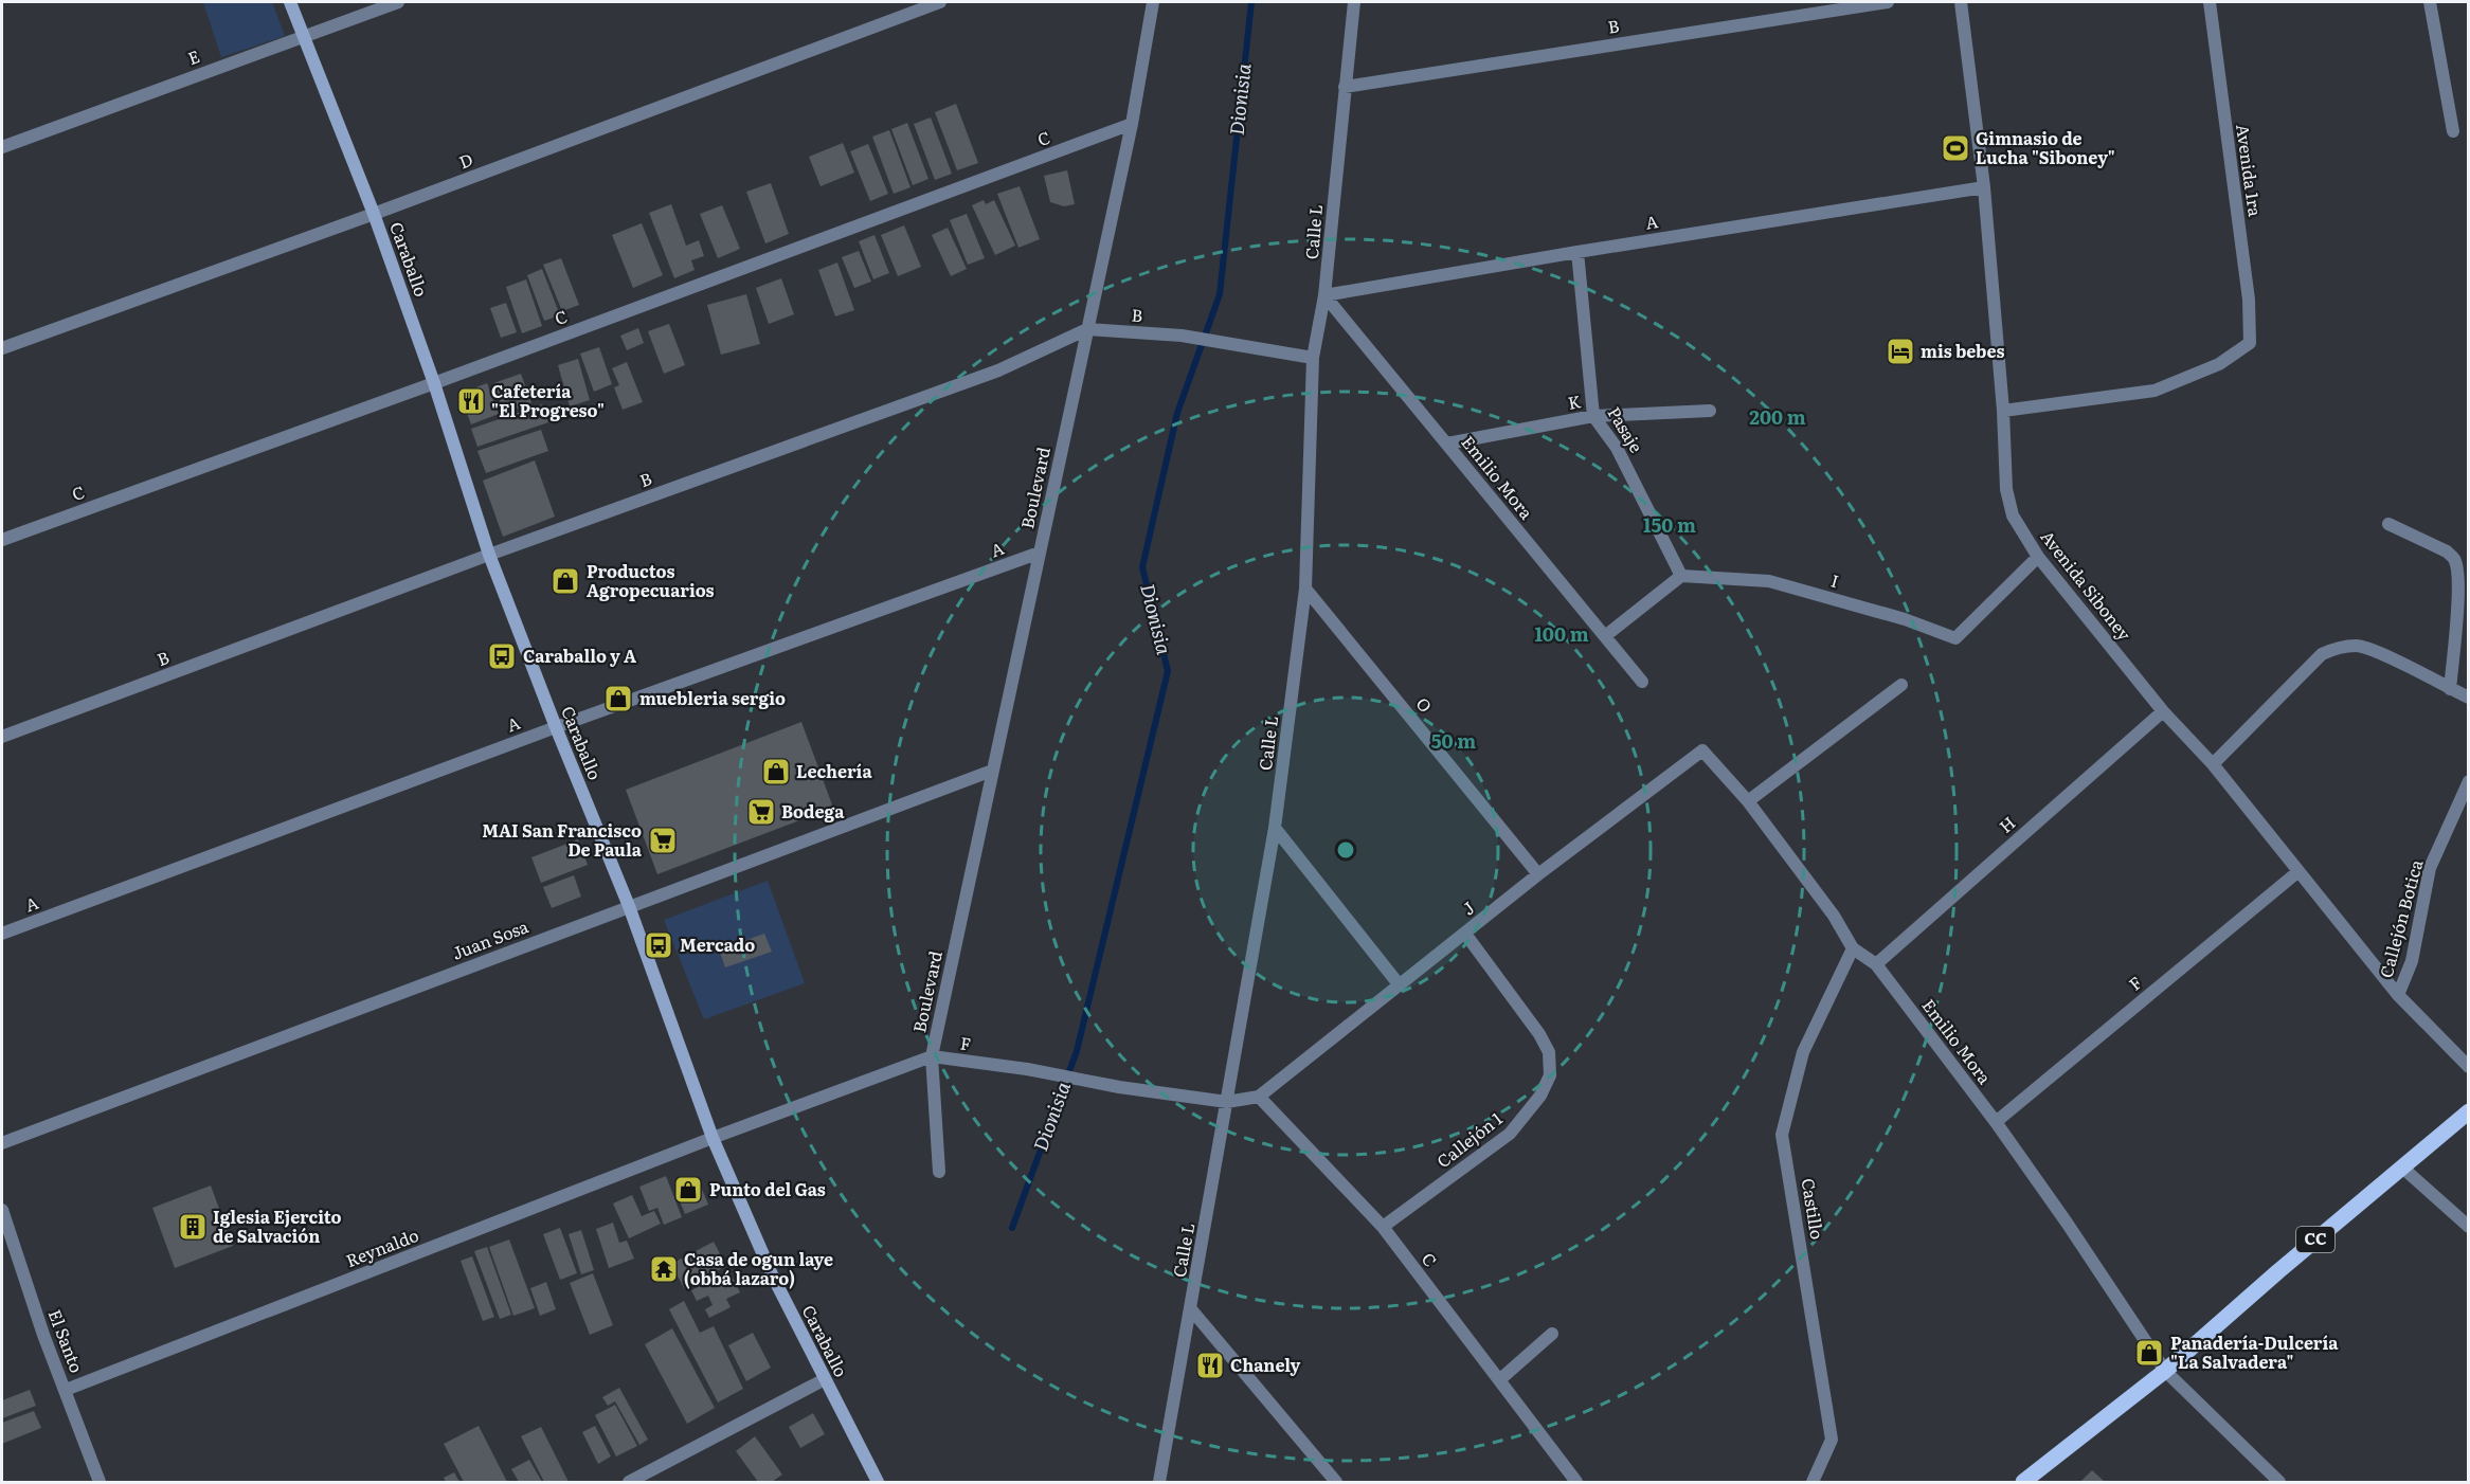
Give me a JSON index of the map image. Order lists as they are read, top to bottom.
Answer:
{
  "streets": {
    "main road": ["CC"],
    "street": [
      "B",
      "E",
      "C",
      "D",
      "Avenida 1ra",
      "A",
      "Calle L",
      "Caraballo",
      "K",
      "Pasaje",
      "Emilio Mora",
      "Boulevard",
      "I",
      "Avenida Siboney",
      "O",
      "H",
      "J",
      "Callejón Botica",
      "Juan Sosa",
      "F",
      "Callejón 1",
      "Castillo",
      "Reynaldo",
      "El Santo"
    ]
  },
  "crossings": [
    ["B", "Calle L"],
    ["B", "Caraballo"],
    ["B", "Boulevard"],
    ["E", "Caraballo"],
    ["C", "Caraballo"],
    ["C", "Boulevard"],
    ["C", "J"],
    ["C", "Callejón 1"],
    ["D", "Caraballo"],
    ["Avenida 1ra", "Avenida Siboney"],
    ["A", "Calle L"],
    ["A", "Caraballo"],
    ["A", "Pasaje"],
    ["A", "Emilio Mora"],
    ["A", "Boulevard"],
    ["A", "Avenida Siboney"],
    ["Calle L", "Emilio Mora"],
    ["Calle L", "O"],
    ["Calle L", "F"],
    ["Caraballo", "Juan Sosa"],
    ["Caraballo", "F"],
    ["Caraballo", "Reynaldo"],
    ["K", "Pasaje"],
    ["K", "Emilio Mora"],
    ["Pasaje", "I"],
    ["Emilio Mora", "H"],
    ["Emilio Mora", "J"],
    ["Emilio Mora", "F"],
    ["Emilio Mora", "Castillo"],
    ["Emilio Mora", "CC"],
    ["Boulevard", "Juan Sosa"],
    ["Boulevard", "F"],
    ["I", "Avenida Siboney"],
    ["Avenida Siboney", "H"],
    ["Avenida Siboney", "Callejón Botica"],
    ["Avenida Siboney", "F"],
    ["O", "J"],
    ["J", "Callejón 1"],
    ["F", "Reynaldo"],
    ["Reynaldo", "El Santo"]
  ],
  "water": ["Dionisia"],
  "places": {
    "sports": ["Gimnasio de Lucha \"Siboney\""],
    "hotel": ["mis bebes"],
    "restaurant": ["Cafetería \"El Progreso\"", "Chanely"],
    "shop": [
      "Productos Agropecuarios",
      "muebleria sergio",
      "Lechería",
      "Punto del Gas",
      "Panadería-Dulcería \"La Salvadera\""
    ],
    "bus stop": ["Caraballo y A", "Mercado"],
    "supermarket": ["Bodega", "MAI San Francisco De Paula"],
    "building": ["Iglesia Ejercito de Salvación"],
    "temple": ["Casa de ogun laye (obbá lazaro)"]
  },
  "rings": [
    "200 m",
    "150 m",
    "100 m",
    "50 m"
  ]
}
